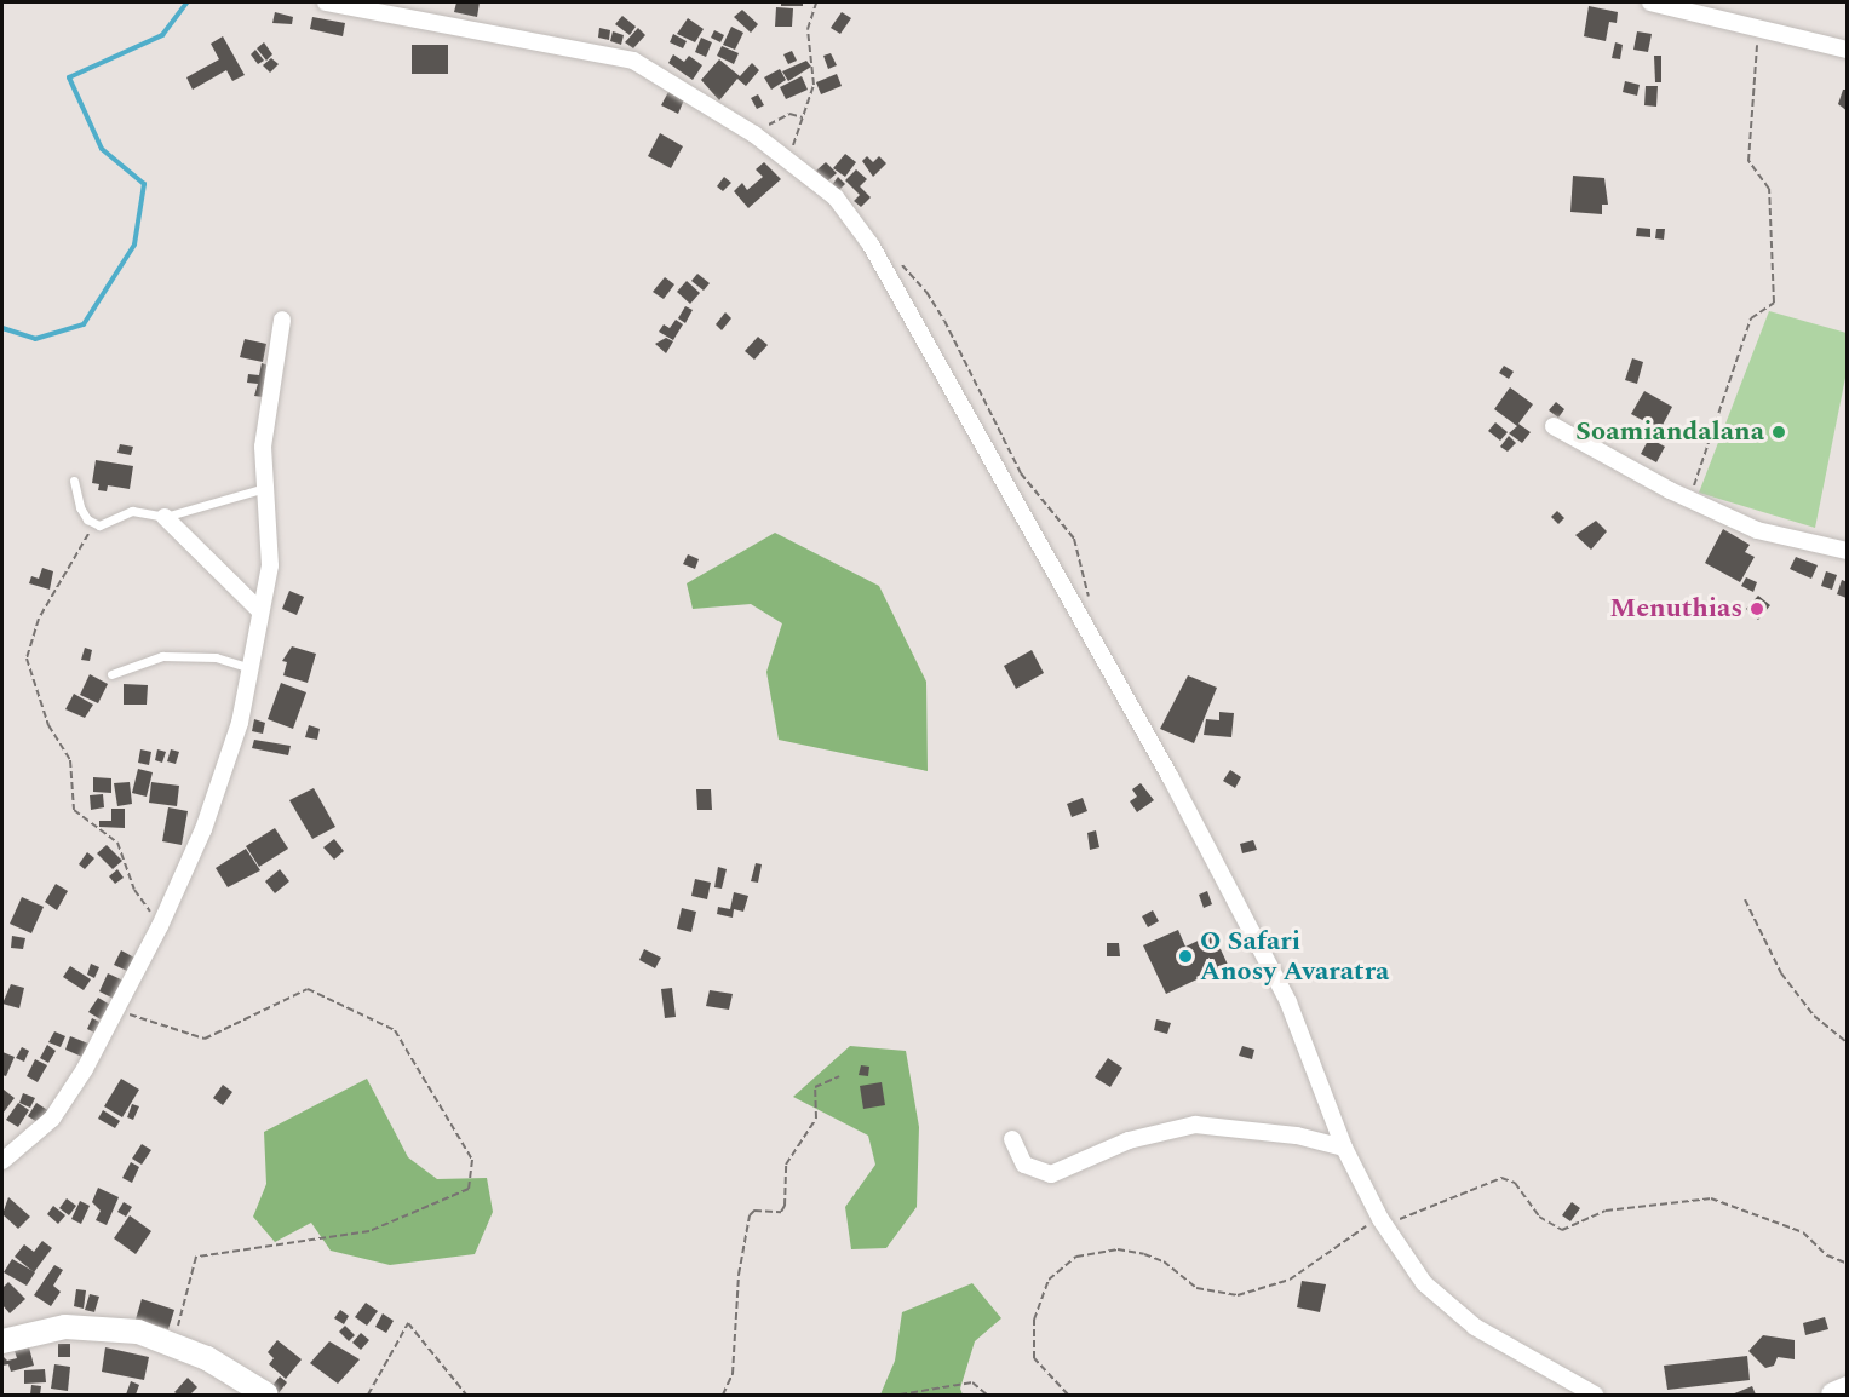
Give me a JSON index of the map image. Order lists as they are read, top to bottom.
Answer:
{
  "places": ["Soamiandalana", "Menuthias", "O Safari Anosy Avaratra"]
}
